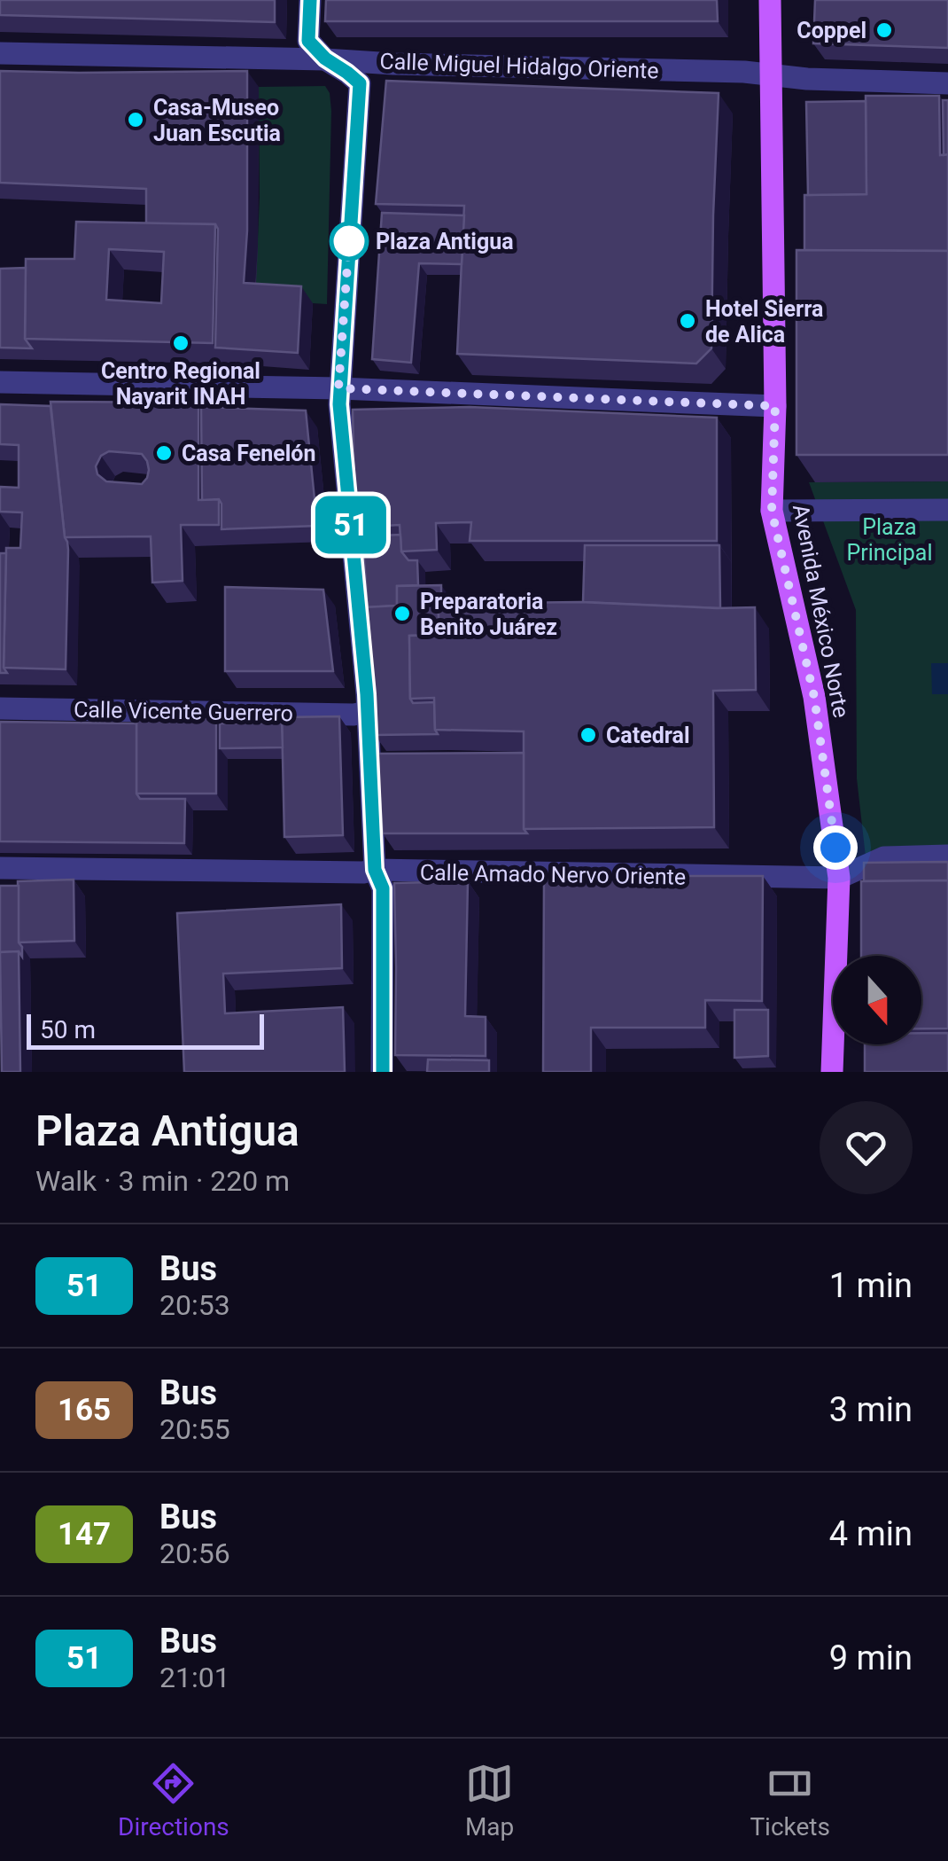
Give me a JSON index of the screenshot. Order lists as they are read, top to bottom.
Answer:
{
  "streets": {
    "main road": ["Avenida México Norte"],
    "street": ["Calle Miguel Hidalgo Oriente", "Calle Vicente Guerrero", "Calle Amado Nervo Oriente"]
  },
  "crossings": [
    ["Calle Miguel Hidalgo Oriente", "Avenida México Norte"],
    ["Avenida México Norte", "Calle Amado Nervo Oriente"]
  ],
  "parks": ["Plaza Principal"],
  "places": [
    "Coppel",
    "Casa-Museo Juan Escutia",
    "Plaza Antigua",
    "Hotel Sierra de Alica",
    "Centro Regional Nayarit INAH",
    "Casa Fenelón",
    "Preparatoria Benito Juárez",
    "Catedral"
  ],
  "lines": ["bus line 51"],
  "scale_bar": "50 m",
  "north": "bottom",
  "page": {
    "on_map": "51",
    "scale": "50 m",
    "heading": ["Plaza Antigua", "Walk · 3 min · 220 m"],
    "list": [
      {
        "mark": "51",
        "name": "Bus",
        "note": "20:53",
        "value": "1 min"
      },
      {
        "mark": "165",
        "name": "Bus",
        "note": "20:55",
        "value": "3 min"
      },
      {
        "mark": "147",
        "name": "Bus",
        "note": "20:56",
        "value": "4 min"
      },
      {
        "mark": "51",
        "name": "Bus",
        "note": "21:01",
        "value": "9 min"
      }
    ],
    "tabs": ["Directions", "Map", "Tickets"]
  }
}
